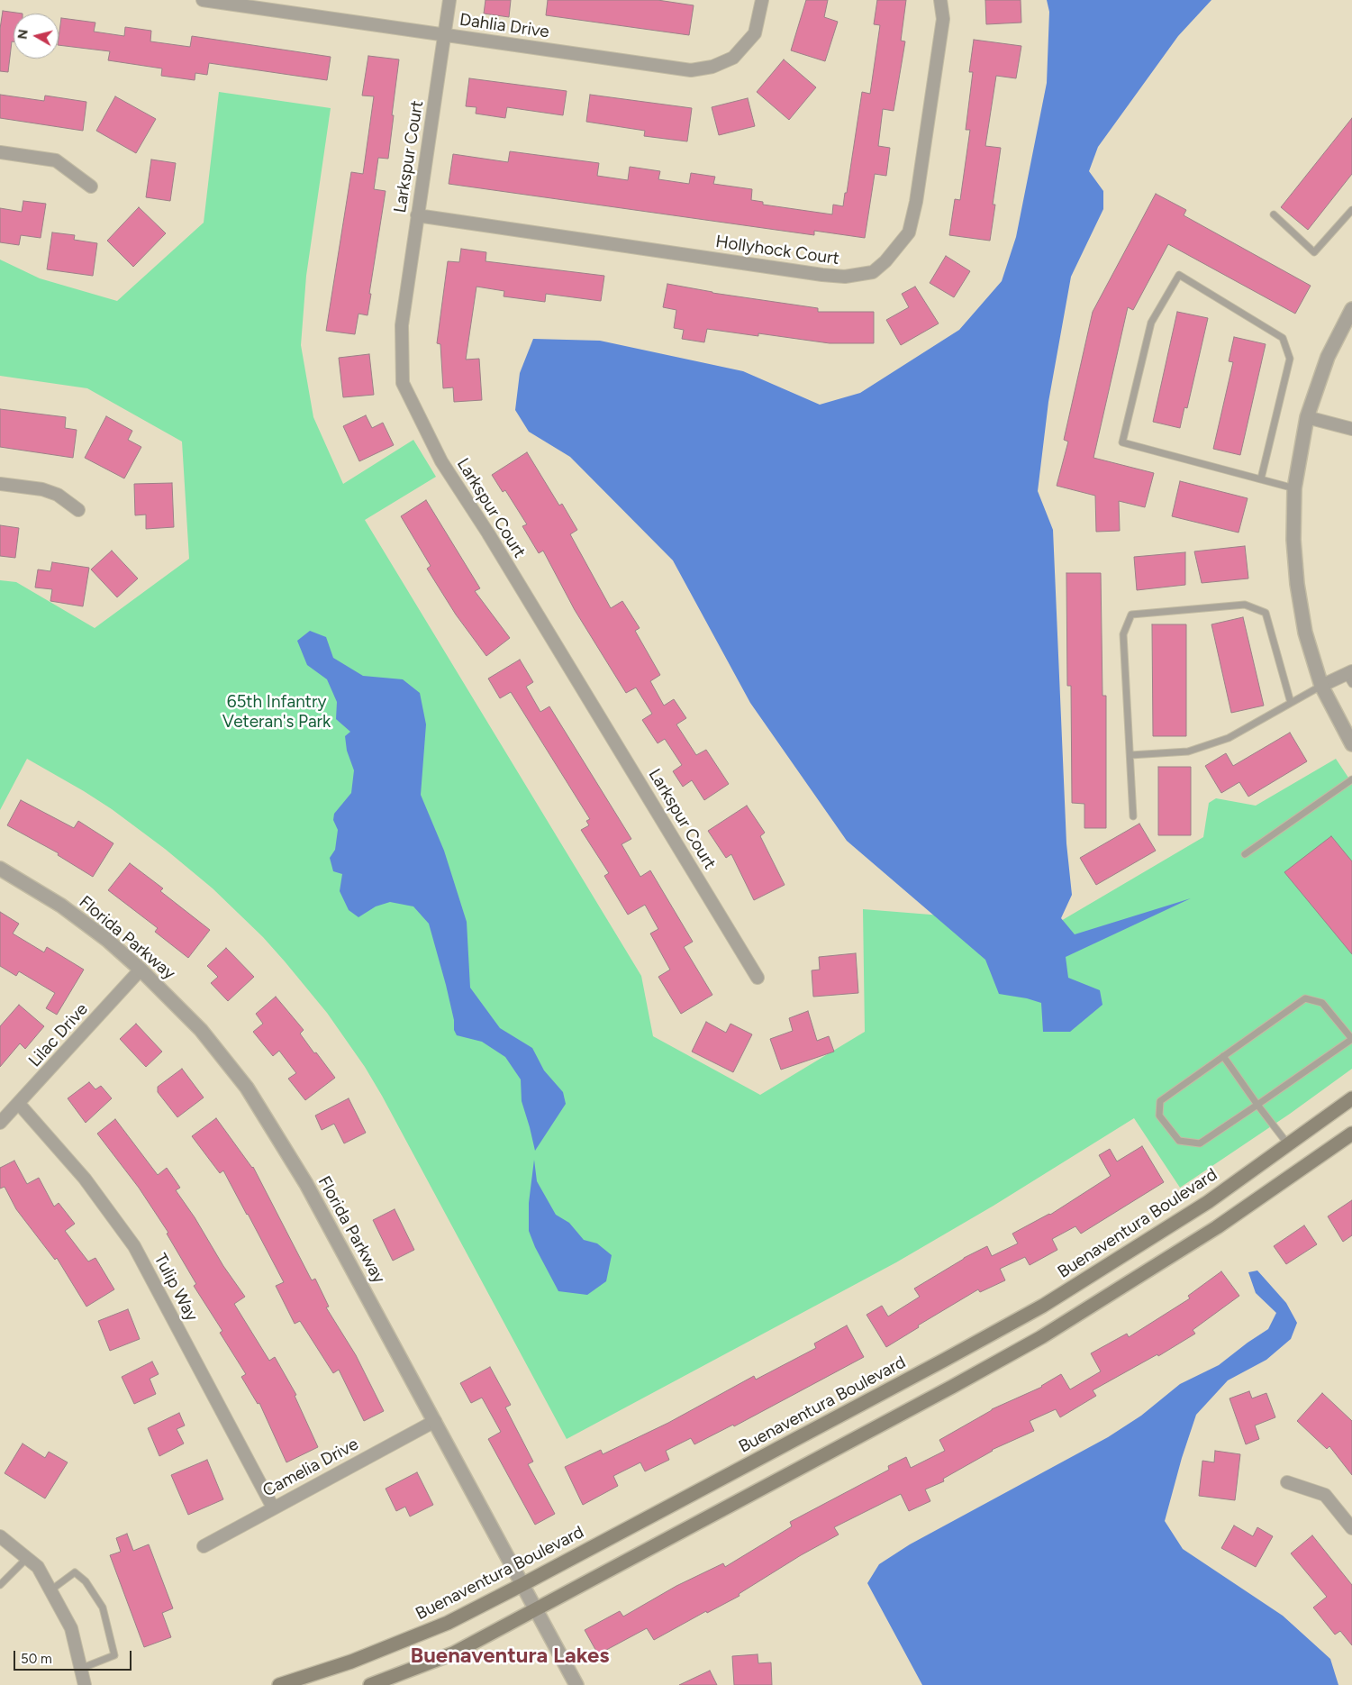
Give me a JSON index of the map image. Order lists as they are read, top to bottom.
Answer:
{
  "streets": {
    "main road": ["Buenaventura Boulevard"],
    "street": [
      "Dahlia Drive",
      "Larkspur Court",
      "Hollyhock Court",
      "Florida Parkway",
      "Lilac Drive",
      "Tulip Way",
      "Camelia Drive"
    ]
  },
  "crossings": [
    ["Dahlia Drive", "Larkspur Court"],
    ["Larkspur Court", "Hollyhock Court"],
    ["Florida Parkway", "Lilac Drive"],
    ["Florida Parkway", "Buenaventura Boulevard"],
    ["Florida Parkway", "Camelia Drive"],
    ["Lilac Drive", "Tulip Way"],
    ["Tulip Way", "Camelia Drive"]
  ],
  "districts": ["Buenaventura Lakes"],
  "parks": ["65th Infantry Veteran's Park"],
  "scale_bar": "50 m",
  "north": "left"
}
